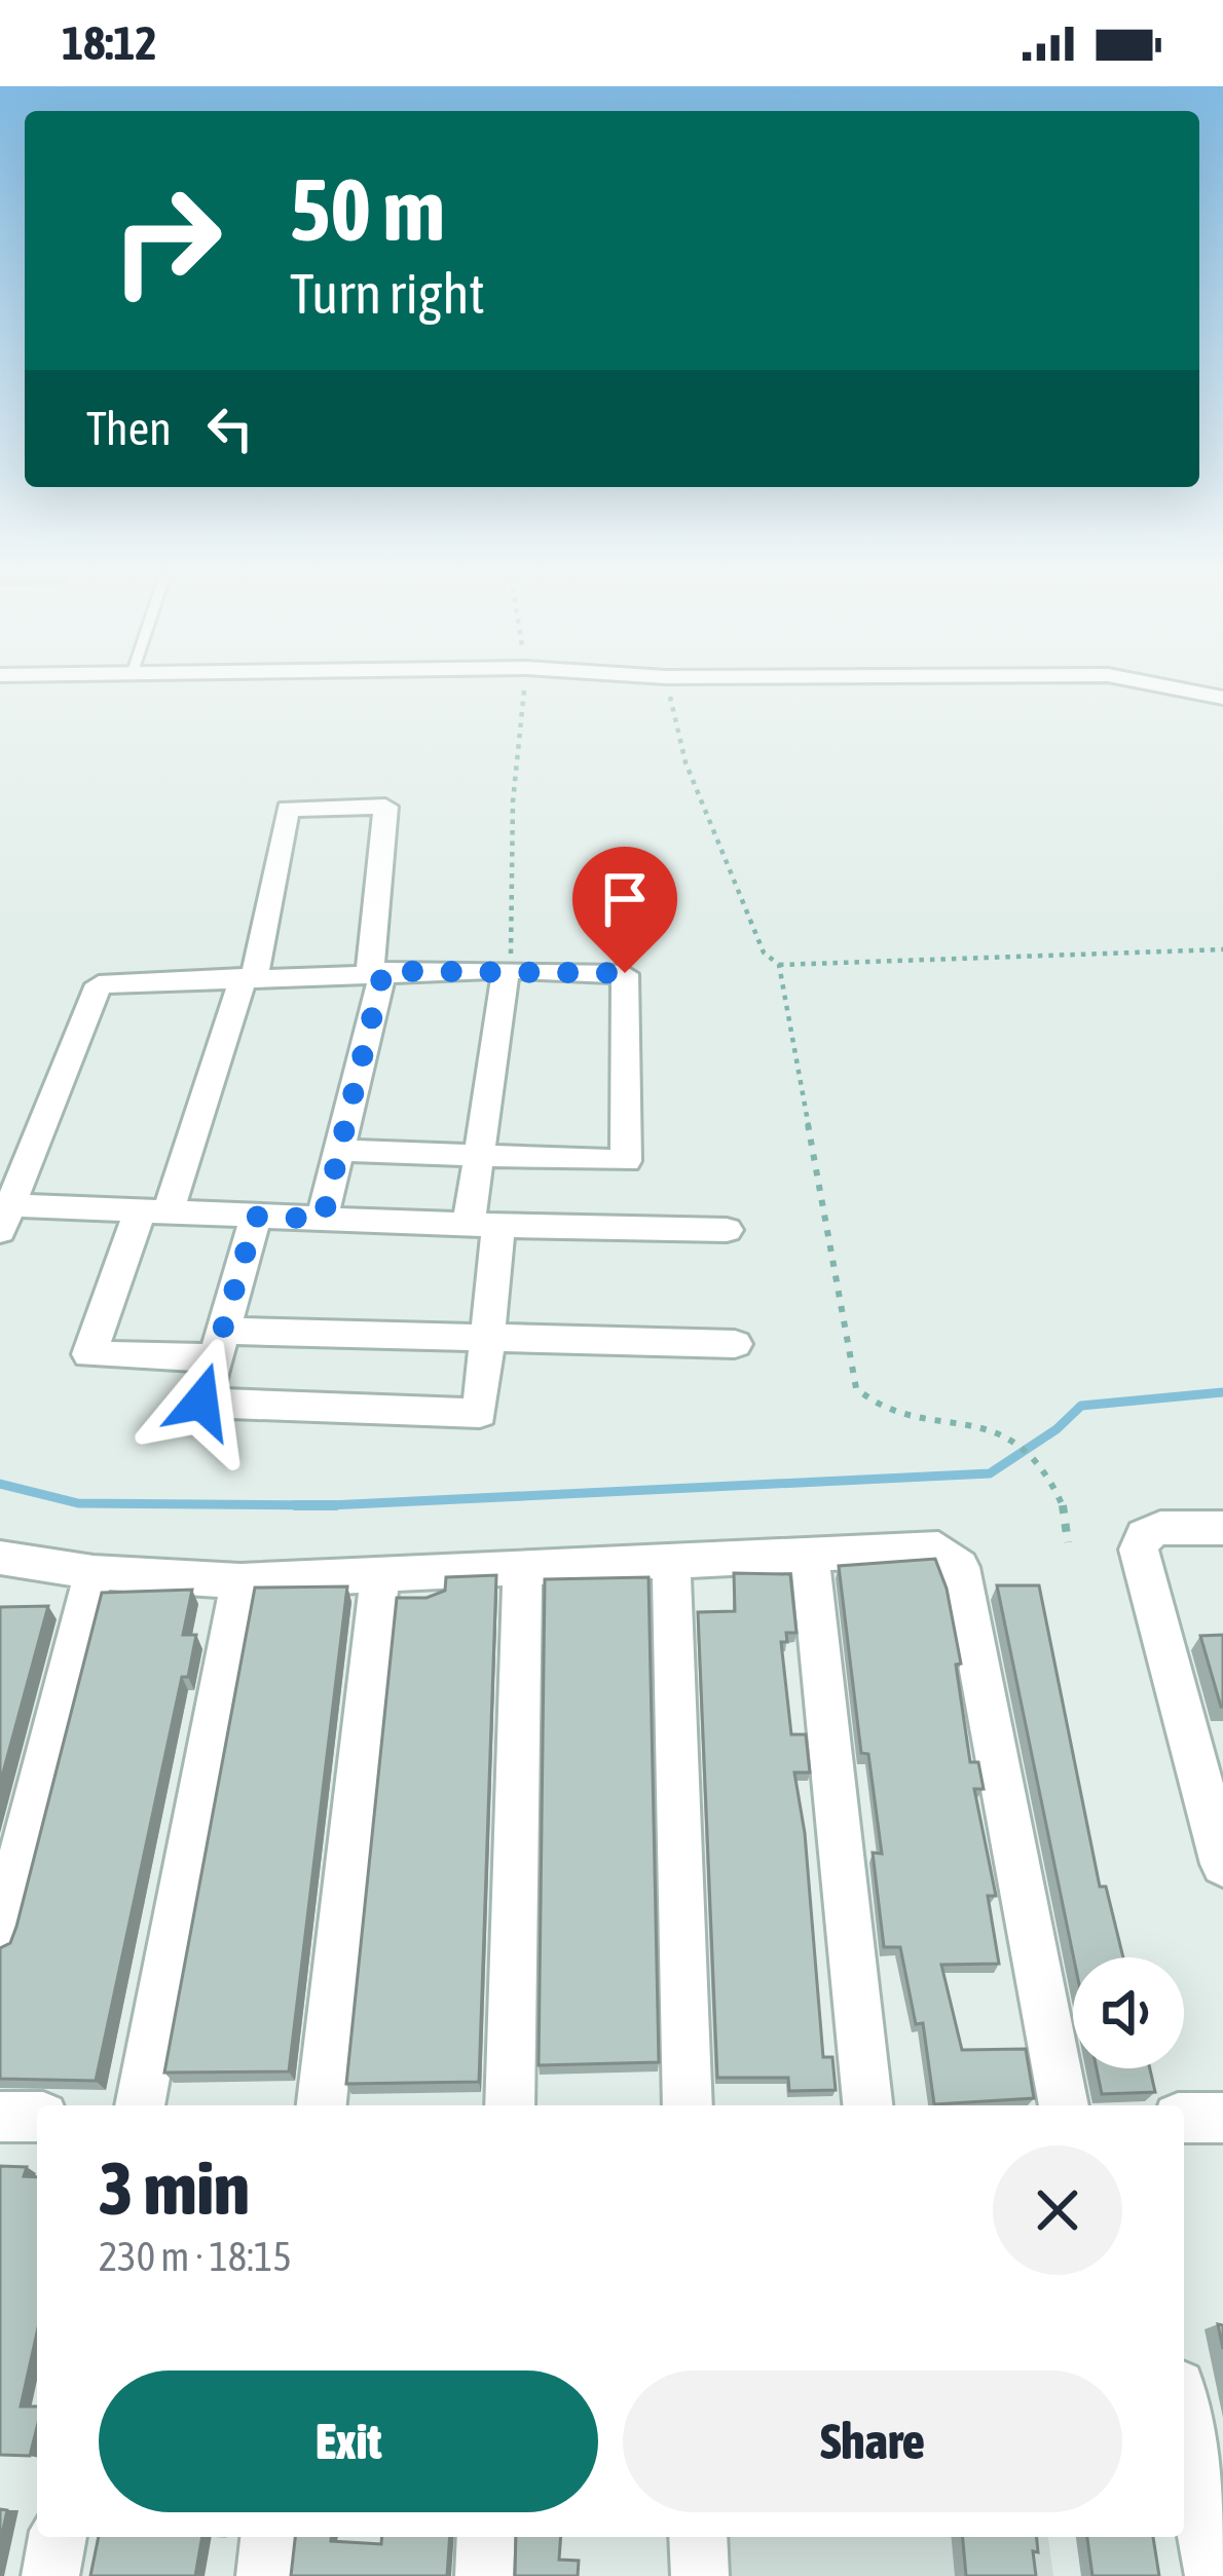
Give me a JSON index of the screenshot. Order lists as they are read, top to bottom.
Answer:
{
  "page": {
    "status": "18:12",
    "turn": ["50 m", "Turn right"],
    "then": "Then",
    "heading": ["3 min", "230 m · 18:15"],
    "buttons": ["Exit", "Share"]
  }
}
